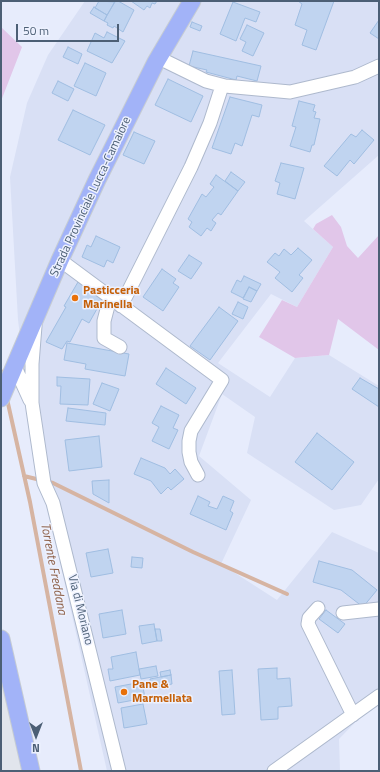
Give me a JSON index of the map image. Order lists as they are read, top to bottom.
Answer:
{
  "streets": {
    "main road": ["Strada Provinciale Lucca-Camaiore"],
    "street": ["Via di Moriano"]
  },
  "crossings": [
    ["Strada Provinciale Lucca-Camaiore", "Via di Moriano"]
  ],
  "water": ["Torrente Freddana"],
  "places": ["Pasticceria Marinella", "Pane & Marmellata"],
  "scale_bar": "50 m",
  "north": "bottom"
}
